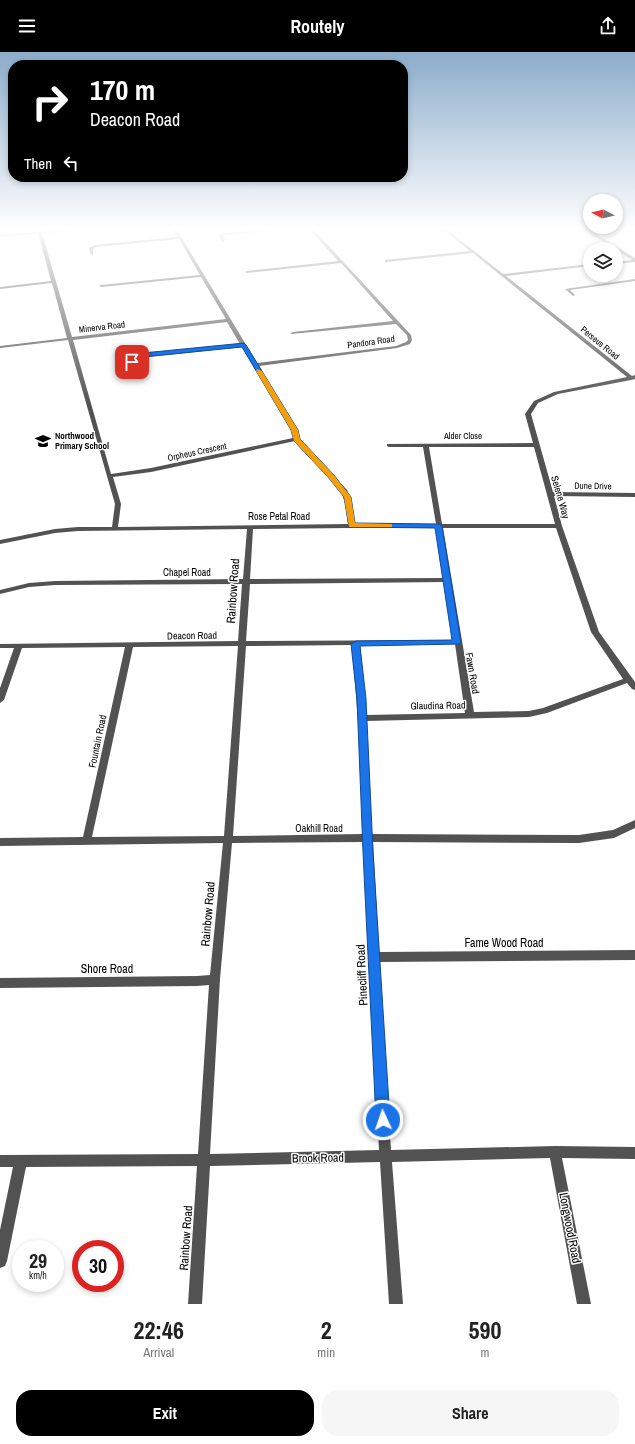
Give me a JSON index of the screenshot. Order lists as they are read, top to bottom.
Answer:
{
  "streets": {
    "street": [
      "Minerva Road",
      "Pandora Road",
      "Perseus Road",
      "Alder Close",
      "Orpheus Crescent",
      "Dune Drive",
      "Selene Way",
      "Rose Petal Road",
      "Chapel Road",
      "Rainbow Road",
      "Deacon Road",
      "Fawn Road",
      "Glaudina Road",
      "Fountain Road",
      "Oakhill Road",
      "Fame Wood Road",
      "Shore Road",
      "Pinecliff Road",
      "Brook Road",
      "Longwood Road"
    ]
  },
  "crossings": [
    ["Perseus Road", "Selene Way"],
    ["Alder Close", "Selene Way"],
    ["Alder Close", "Fawn Road"],
    ["Dune Drive", "Selene Way"],
    ["Selene Way", "Rose Petal Road"],
    ["Selene Way", "Glaudina Road"],
    ["Rose Petal Road", "Rainbow Road"],
    ["Rose Petal Road", "Fawn Road"],
    ["Chapel Road", "Rainbow Road"],
    ["Chapel Road", "Fawn Road"],
    ["Rainbow Road", "Deacon Road"],
    ["Rainbow Road", "Oakhill Road"],
    ["Rainbow Road", "Shore Road"],
    ["Rainbow Road", "Brook Road"],
    ["Deacon Road", "Fawn Road"],
    ["Deacon Road", "Fountain Road"],
    ["Deacon Road", "Pinecliff Road"],
    ["Fawn Road", "Glaudina Road"],
    ["Glaudina Road", "Pinecliff Road"],
    ["Fountain Road", "Oakhill Road"],
    ["Oakhill Road", "Pinecliff Road"],
    ["Fame Wood Road", "Pinecliff Road"],
    ["Pinecliff Road", "Brook Road"],
    ["Brook Road", "Longwood Road"]
  ],
  "places": {
    "school or university": ["Northwood Primary School"]
  },
  "north": "left",
  "page": {
    "header": "Routely",
    "turn": ["170 m", "Deacon Road"],
    "then": "Then",
    "speed": "29 km/h",
    "limit": "30",
    "eta": [
      "22:46",
      "Arrival",
      "2",
      "min",
      "590",
      "m"
    ],
    "buttons": ["Exit", "Share"]
  }
}
